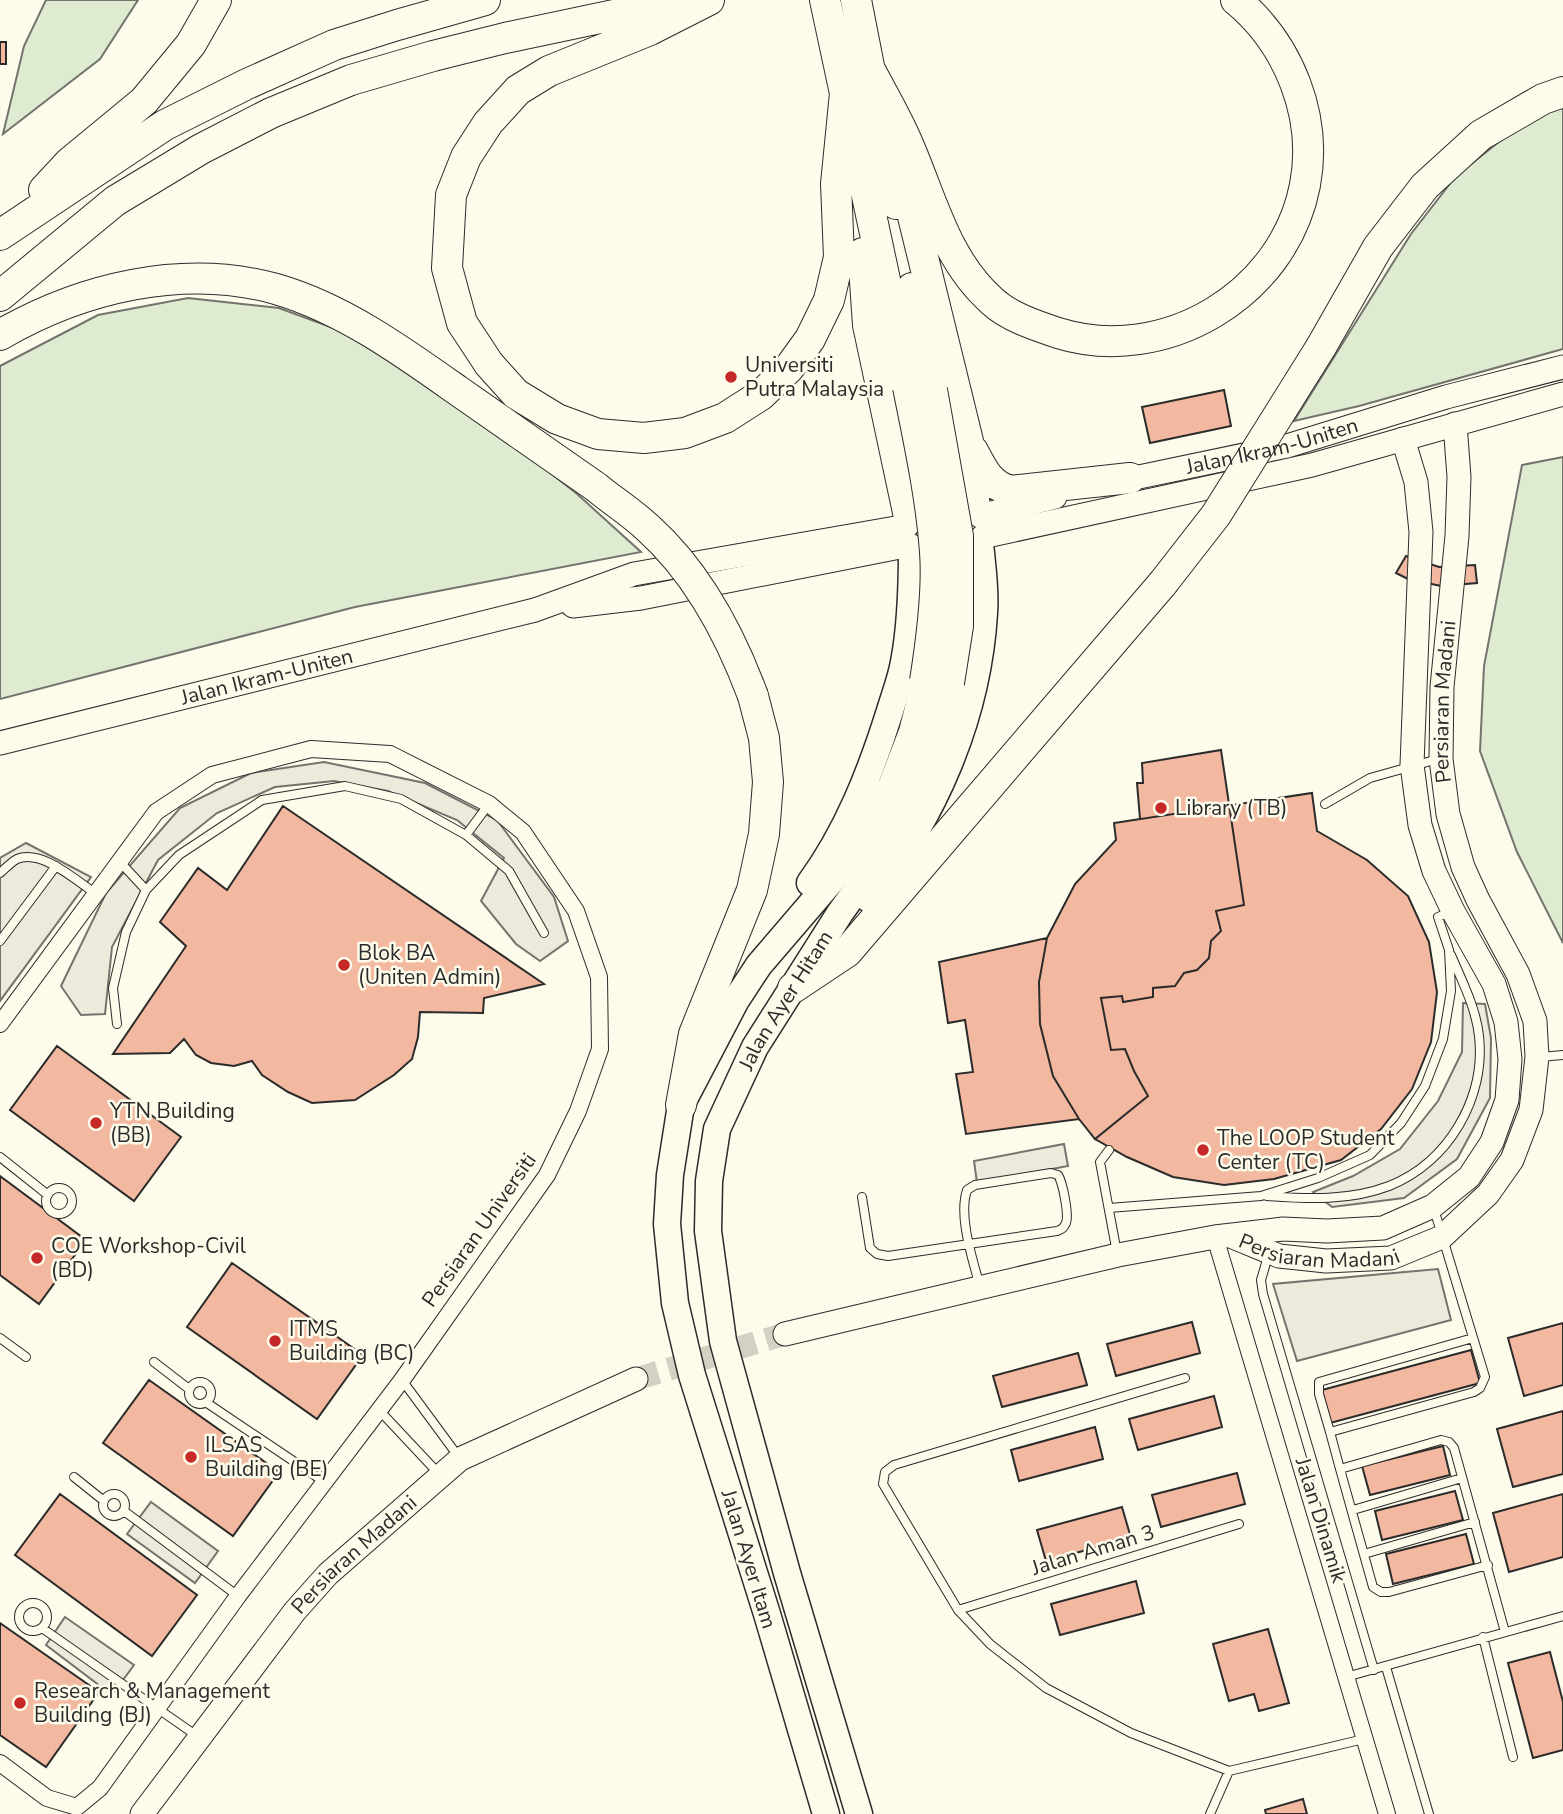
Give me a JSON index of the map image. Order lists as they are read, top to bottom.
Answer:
{
  "streets": {
    "main road": ["Jalan Ayer Hitam", "Jalan Ayer Itam"],
    "street": [
      "Jalan Ikram-Uniten",
      "Persiaran Madani",
      "Persiaran Universiti",
      "Jalan Dinamik"
    ],
    "lane": ["Jalan Aman 3"]
  },
  "crossings": [
    ["Jalan Ikram-Uniten", "Persiaran Madani"],
    ["Persiaran Madani", "Jalan Dinamik"],
    ["Jalan Ayer Hitam", "Jalan Ayer Itam"]
  ],
  "places": [
    "Universiti Putra Malaysia",
    "Library (TB)",
    "Blok BA (Uniten Admin)",
    "YTN Building (BB)",
    "The LOOP Student Center (TC)",
    "COE Workshop-Civil (BD)",
    "ITMS Building (BC)",
    "ILSAS Building (BE)",
    "Research & Management Building (BJ)"
  ]
}
